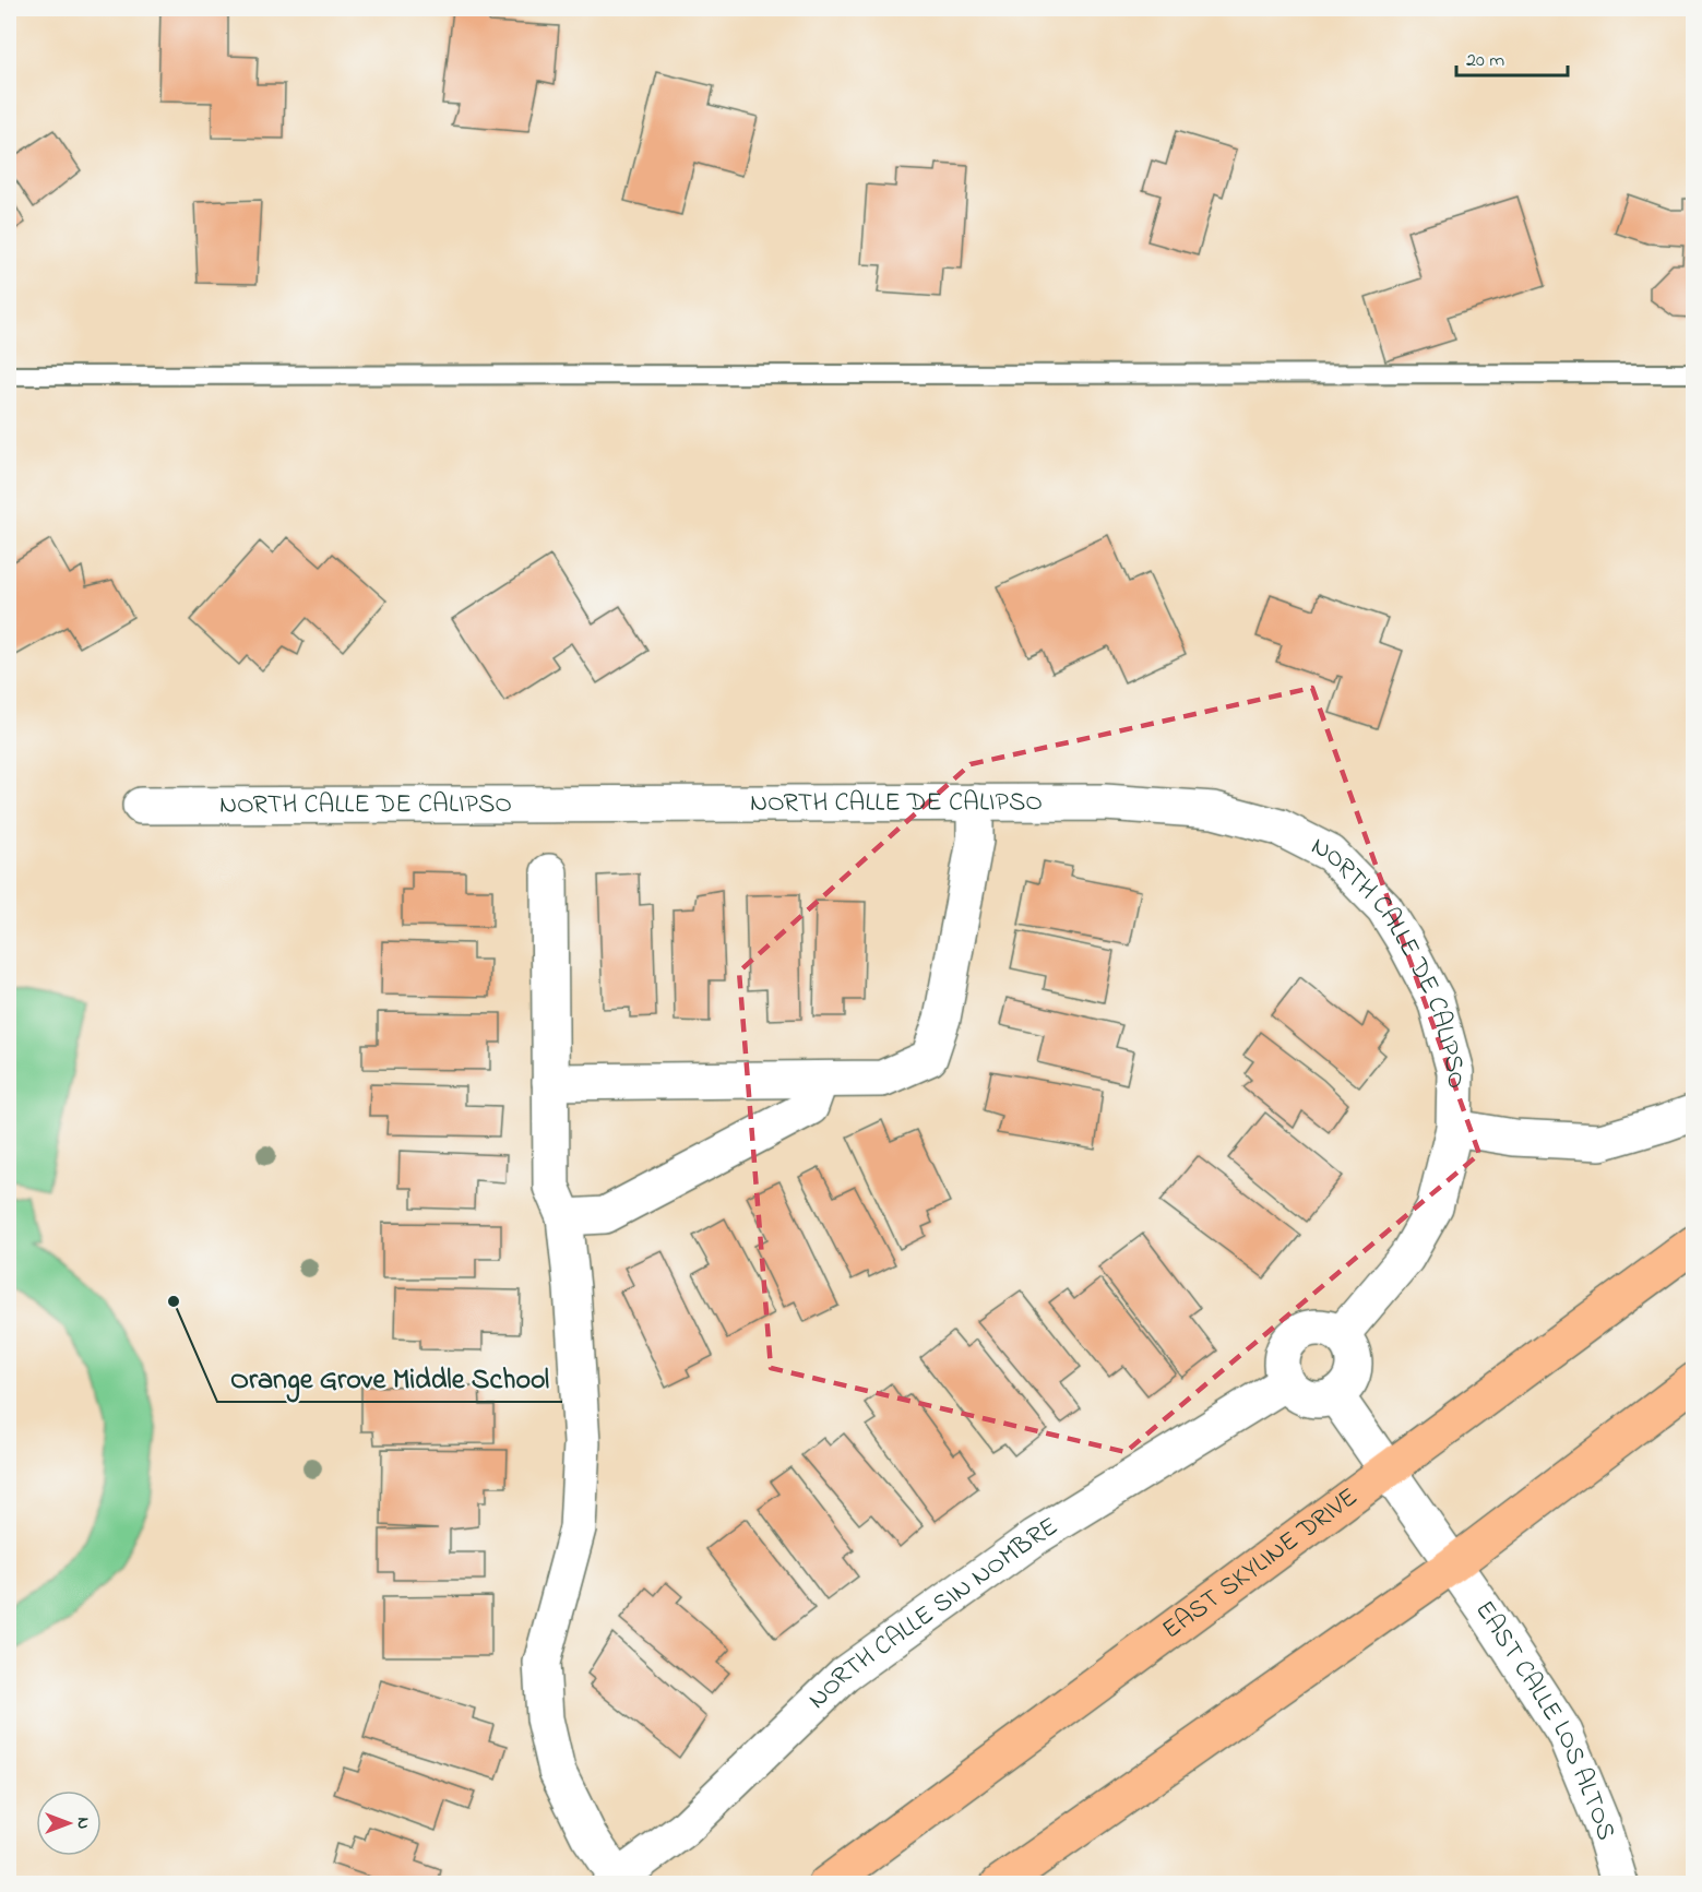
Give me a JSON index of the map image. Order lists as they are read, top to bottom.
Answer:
{
  "streets": {
    "main road": ["EAST SKYLINE DRIVE"],
    "street": ["NORTH CALLE DE CALIPSO", "NORTH CALLE SIN NOMBRE", "EAST CALLE LOS ALTOS"]
  },
  "crossings": [
    ["EAST SKYLINE DRIVE", "EAST CALLE LOS ALTOS"],
    ["NORTH CALLE SIN NOMBRE", "EAST CALLE LOS ALTOS"]
  ],
  "places": ["Orange Grove Middle School"],
  "scale_bar": "20 m",
  "north": "right"
}
